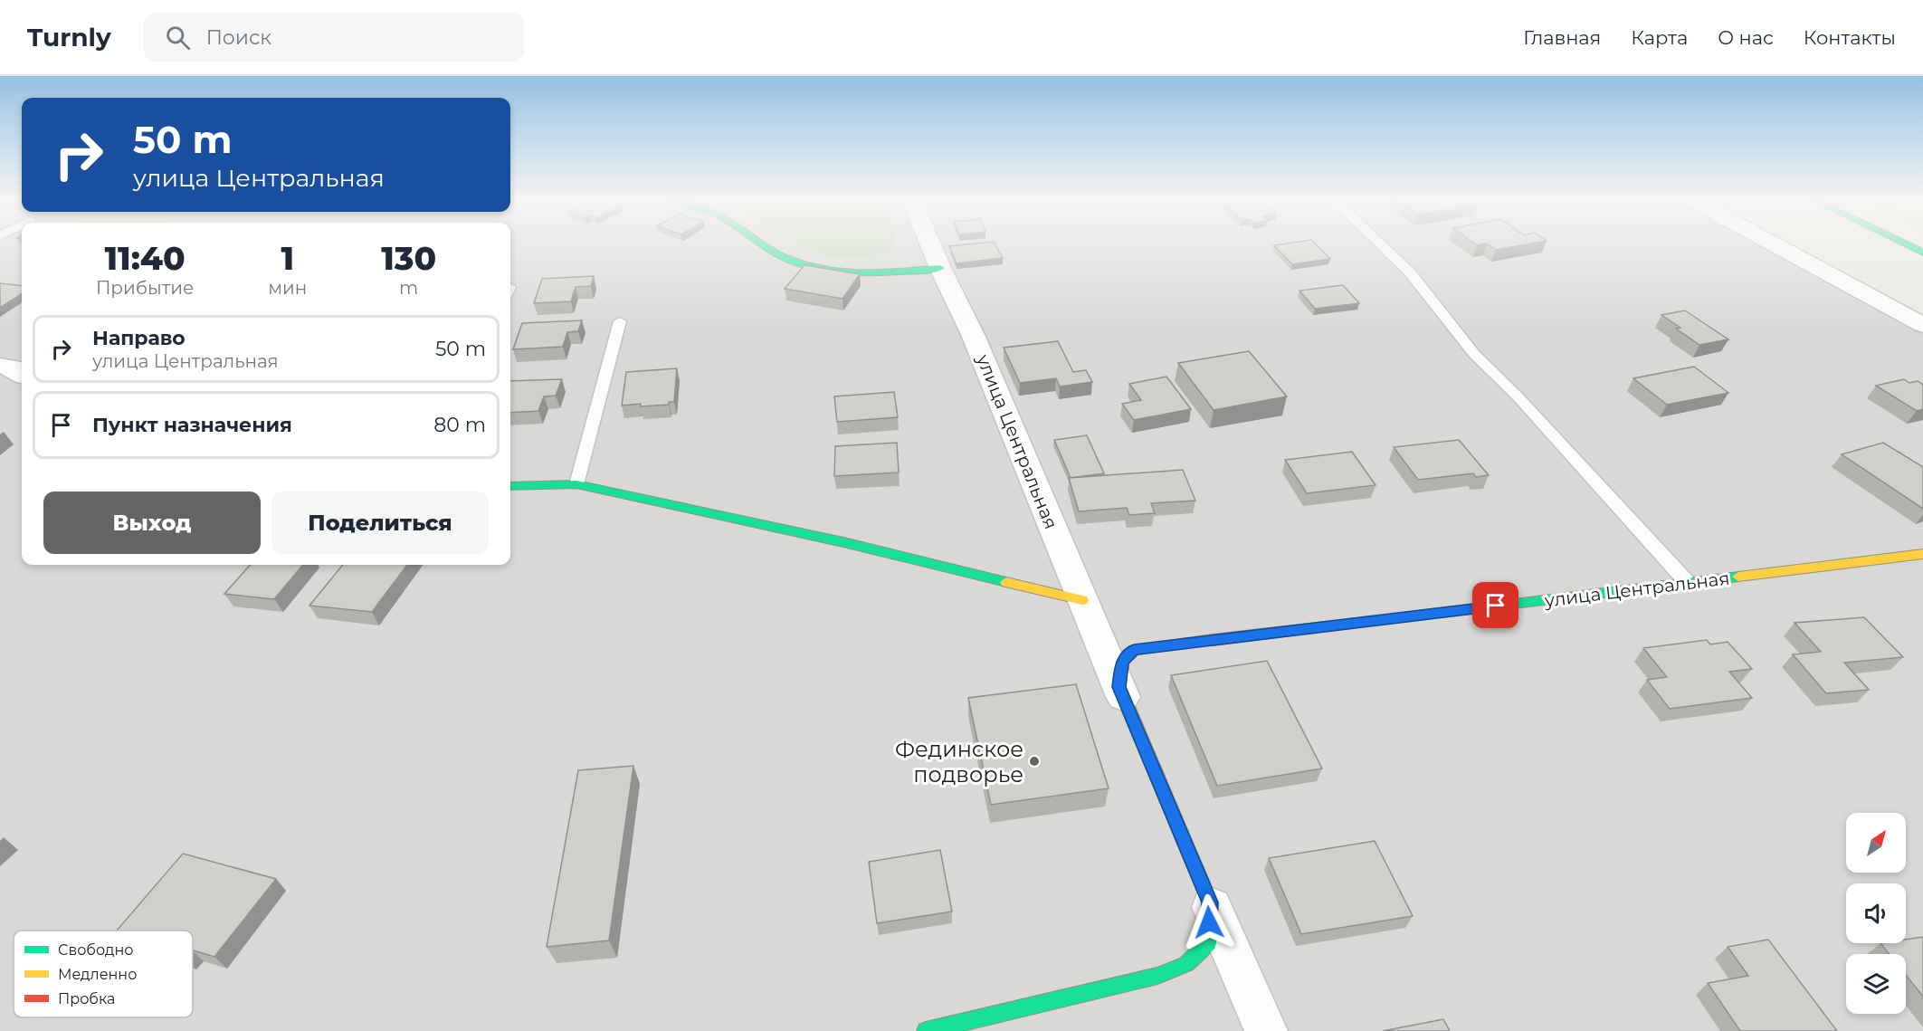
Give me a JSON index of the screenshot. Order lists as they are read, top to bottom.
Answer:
{
  "streets": {
    "main road": ["улица Центральная"]
  },
  "places": ["Фединское подворье"],
  "legend": ["Свободно", "Медленно", "Пробка"],
  "north": "top right",
  "page": {
    "header": "Turnly",
    "search": "Поиск",
    "nav": [
      "Главная",
      "Карта",
      "О нас",
      "Контакты"
    ],
    "turn": ["50 m", "улица Центральная"],
    "eta": [
      "11:40",
      "Прибытие",
      "1",
      "мин",
      "130",
      "m"
    ],
    "list": [
      {
        "name": "Направо",
        "note": "улица Центральная",
        "value": "50 m"
      },
      {
        "name": "Пункт назначения",
        "value": "80 m"
      }
    ],
    "buttons": ["Выход", "Поделиться"]
  }
}
